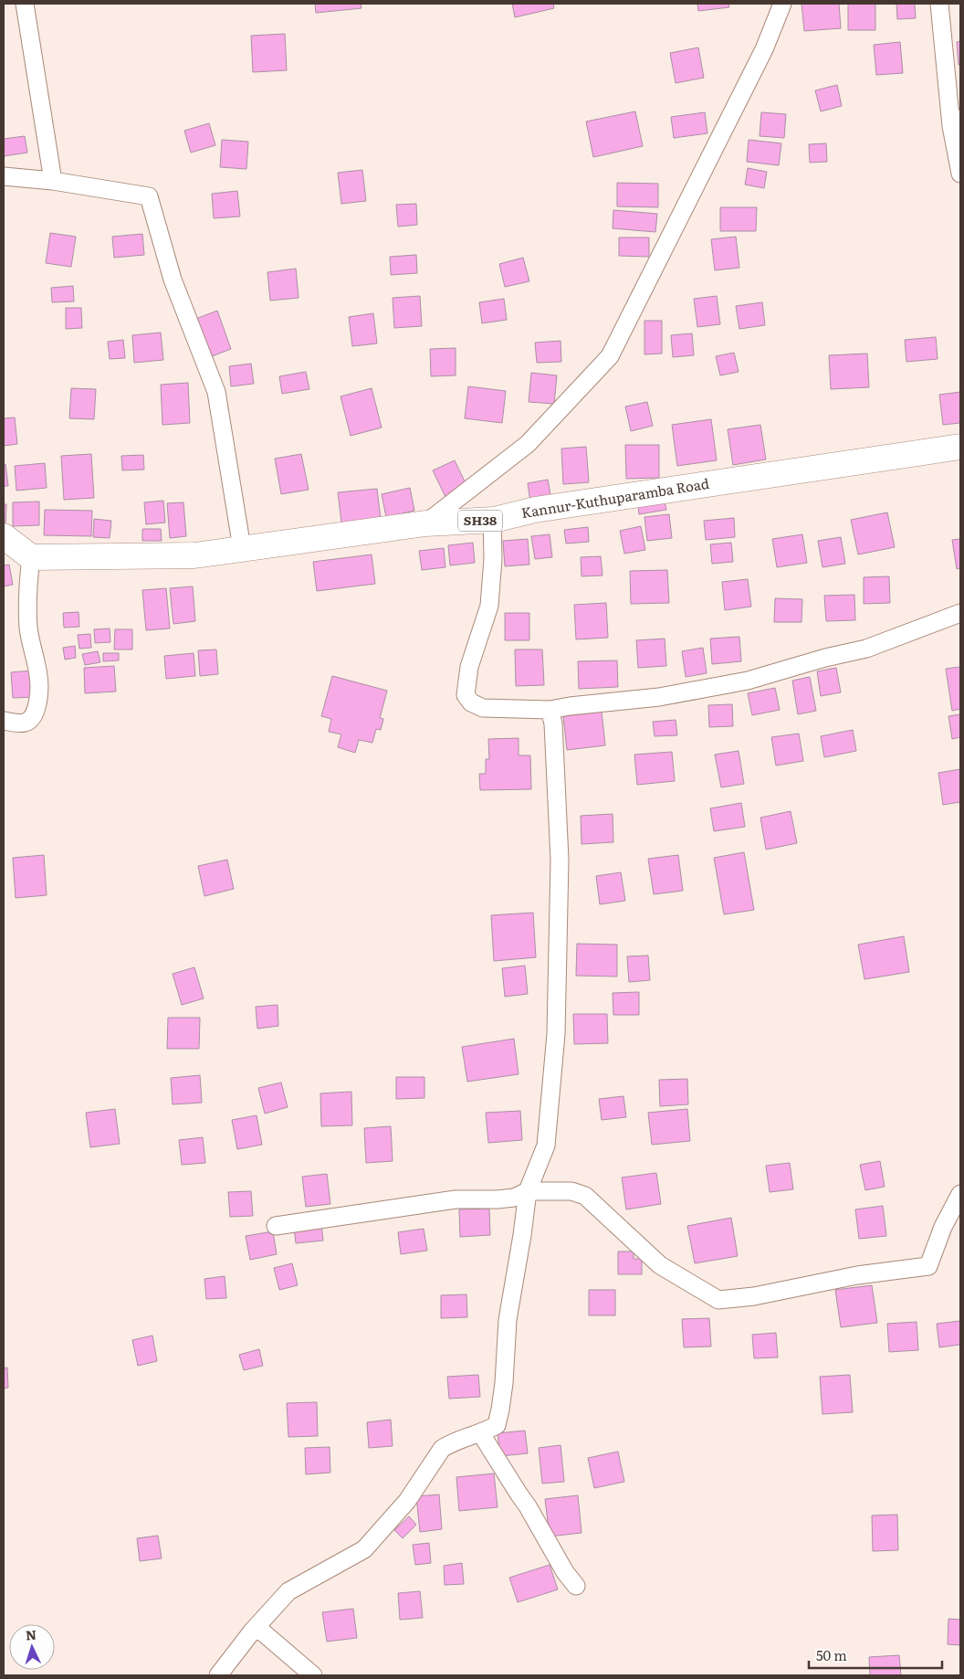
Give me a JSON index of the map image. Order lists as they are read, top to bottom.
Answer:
{
  "streets": {
    "main road": ["Kannur-Kuthuparamba Road", "SH38"]
  },
  "scale_bar": "50 m",
  "north": "top"
}
